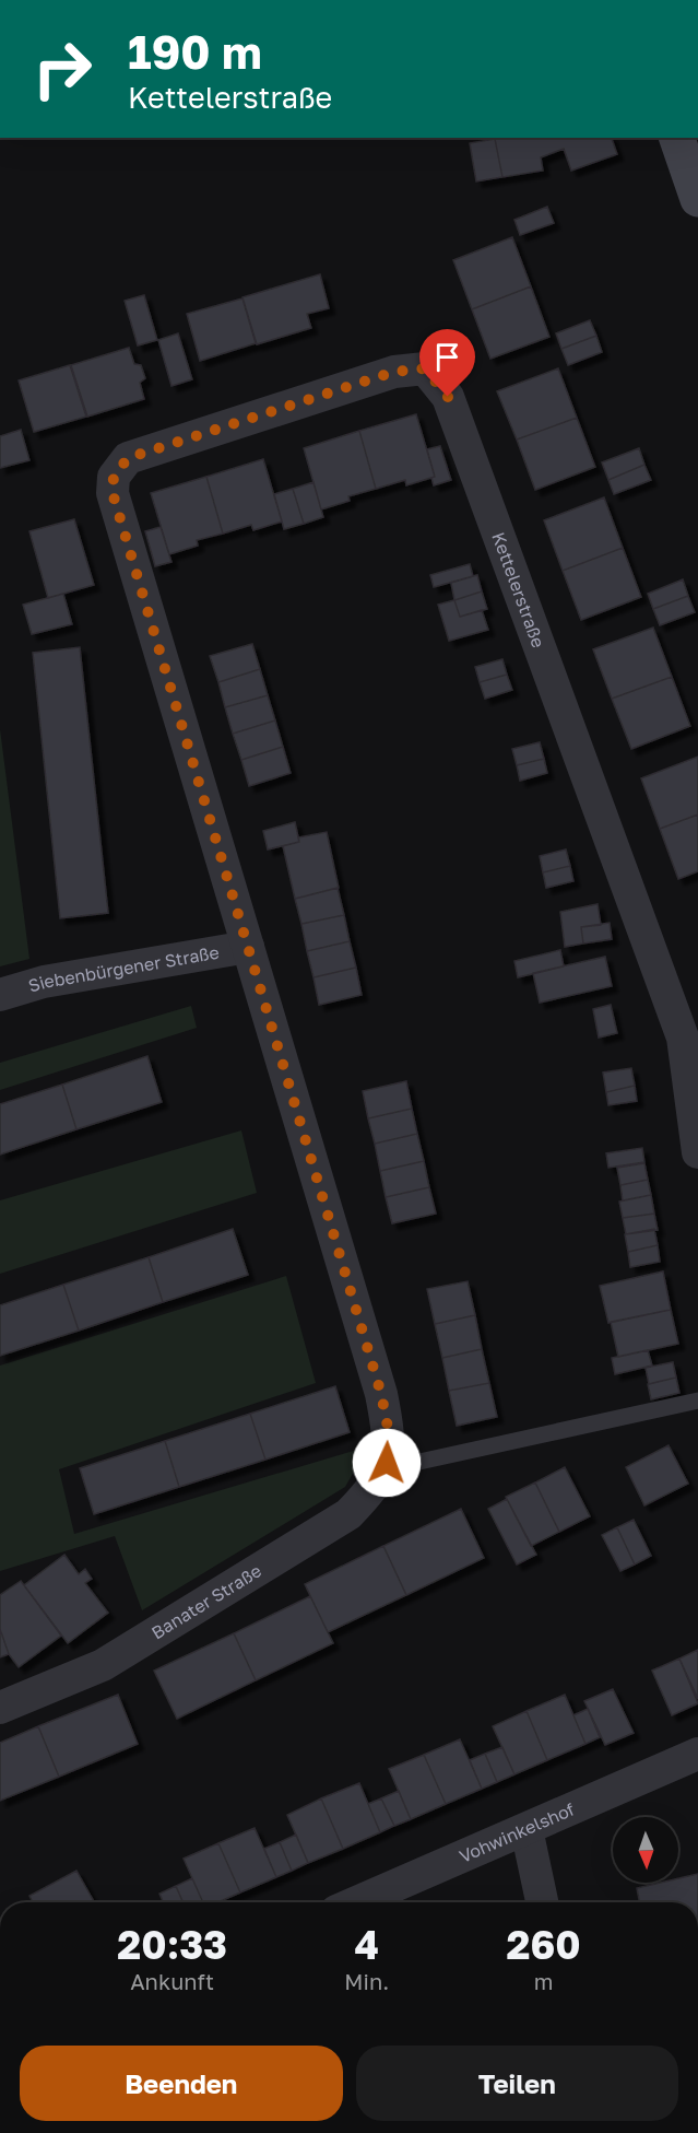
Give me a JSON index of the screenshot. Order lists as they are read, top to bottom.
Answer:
{
  "streets": {
    "street": [
      "Kettelerstraße",
      "Siebenbürgener Straße",
      "Banater Straße",
      "Vohwinkelshof"
    ]
  },
  "crossings": [
    ["Kettelerstraße", "Banater Straße"],
    ["Siebenbürgener Straße", "Banater Straße"]
  ],
  "north": "bottom",
  "page": {
    "turn": ["190 m", "Kettelerstraße"],
    "eta": [
      "20:33",
      "Ankunft",
      "4",
      "Min.",
      "260",
      "m"
    ],
    "buttons": ["Beenden", "Teilen"]
  }
}
